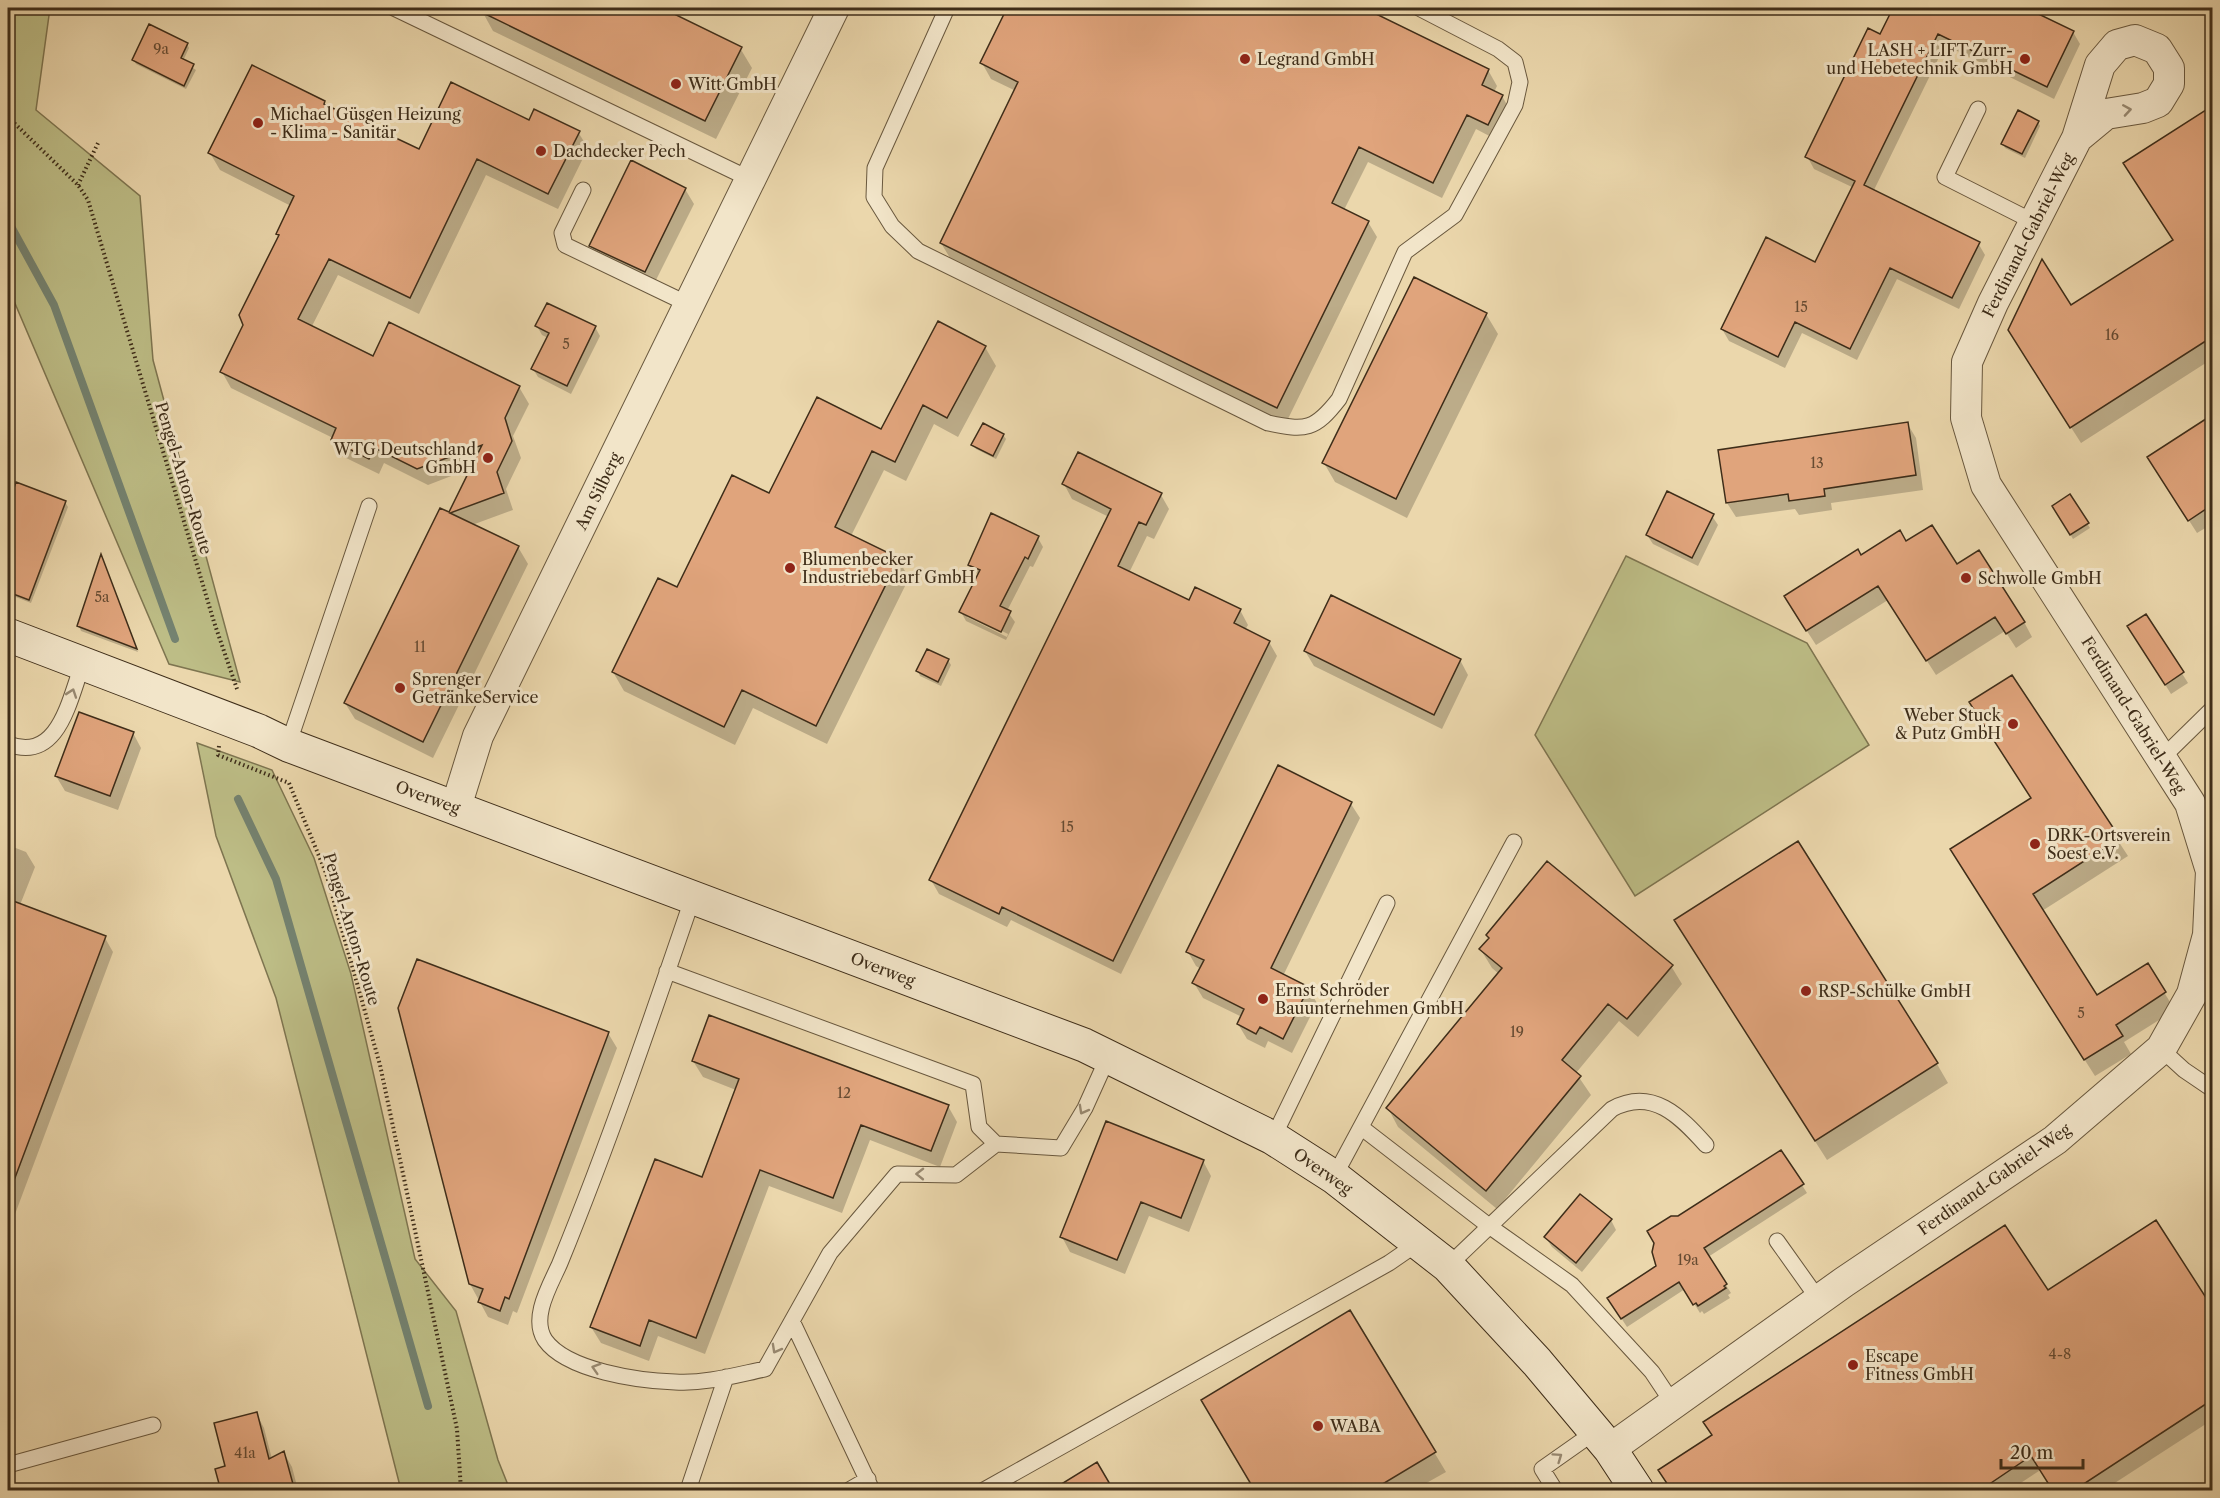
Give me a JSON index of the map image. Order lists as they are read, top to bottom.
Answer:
{
  "streets": {
    "street": ["Ferdinand-Gabriel-Weg", "Am Silberg", "Overweg"],
    "path": ["Pengel-Anton-Route"]
  },
  "crossings": [
    ["Ferdinand-Gabriel-Weg", "Overweg"],
    ["Pengel-Anton-Route", "Overweg"],
    ["Am Silberg", "Overweg"]
  ],
  "places": [
    "Legrand GmbH",
    "LASH + LIFT Zurr- und Hebetechnik GmbH",
    "Witt GmbH",
    "Michael Güsgen Heizung - Klima - Sanitär",
    "Dachdecker Pech",
    "WTG Deutschland GmbH",
    "Blumenbecker Industriebedarf GmbH",
    "Schwolle GmbH",
    "Sprenger GetränkeService",
    "Weber Stuck & Putz GmbH",
    "DRK-Ortsverein Soest e.V.",
    "RSP-Schülke GmbH",
    "Ernst Schröder Bauunternehmen GmbH",
    "Escape Fitness GmbH",
    "WABA"
  ],
  "house_numbers": [
    "9a",
    "15",
    "16",
    "5",
    "13",
    "5a",
    "11",
    "15",
    "5",
    "19",
    "12",
    "19a",
    "4-8",
    "41a"
  ],
  "scale_bar": "20 m"
}
